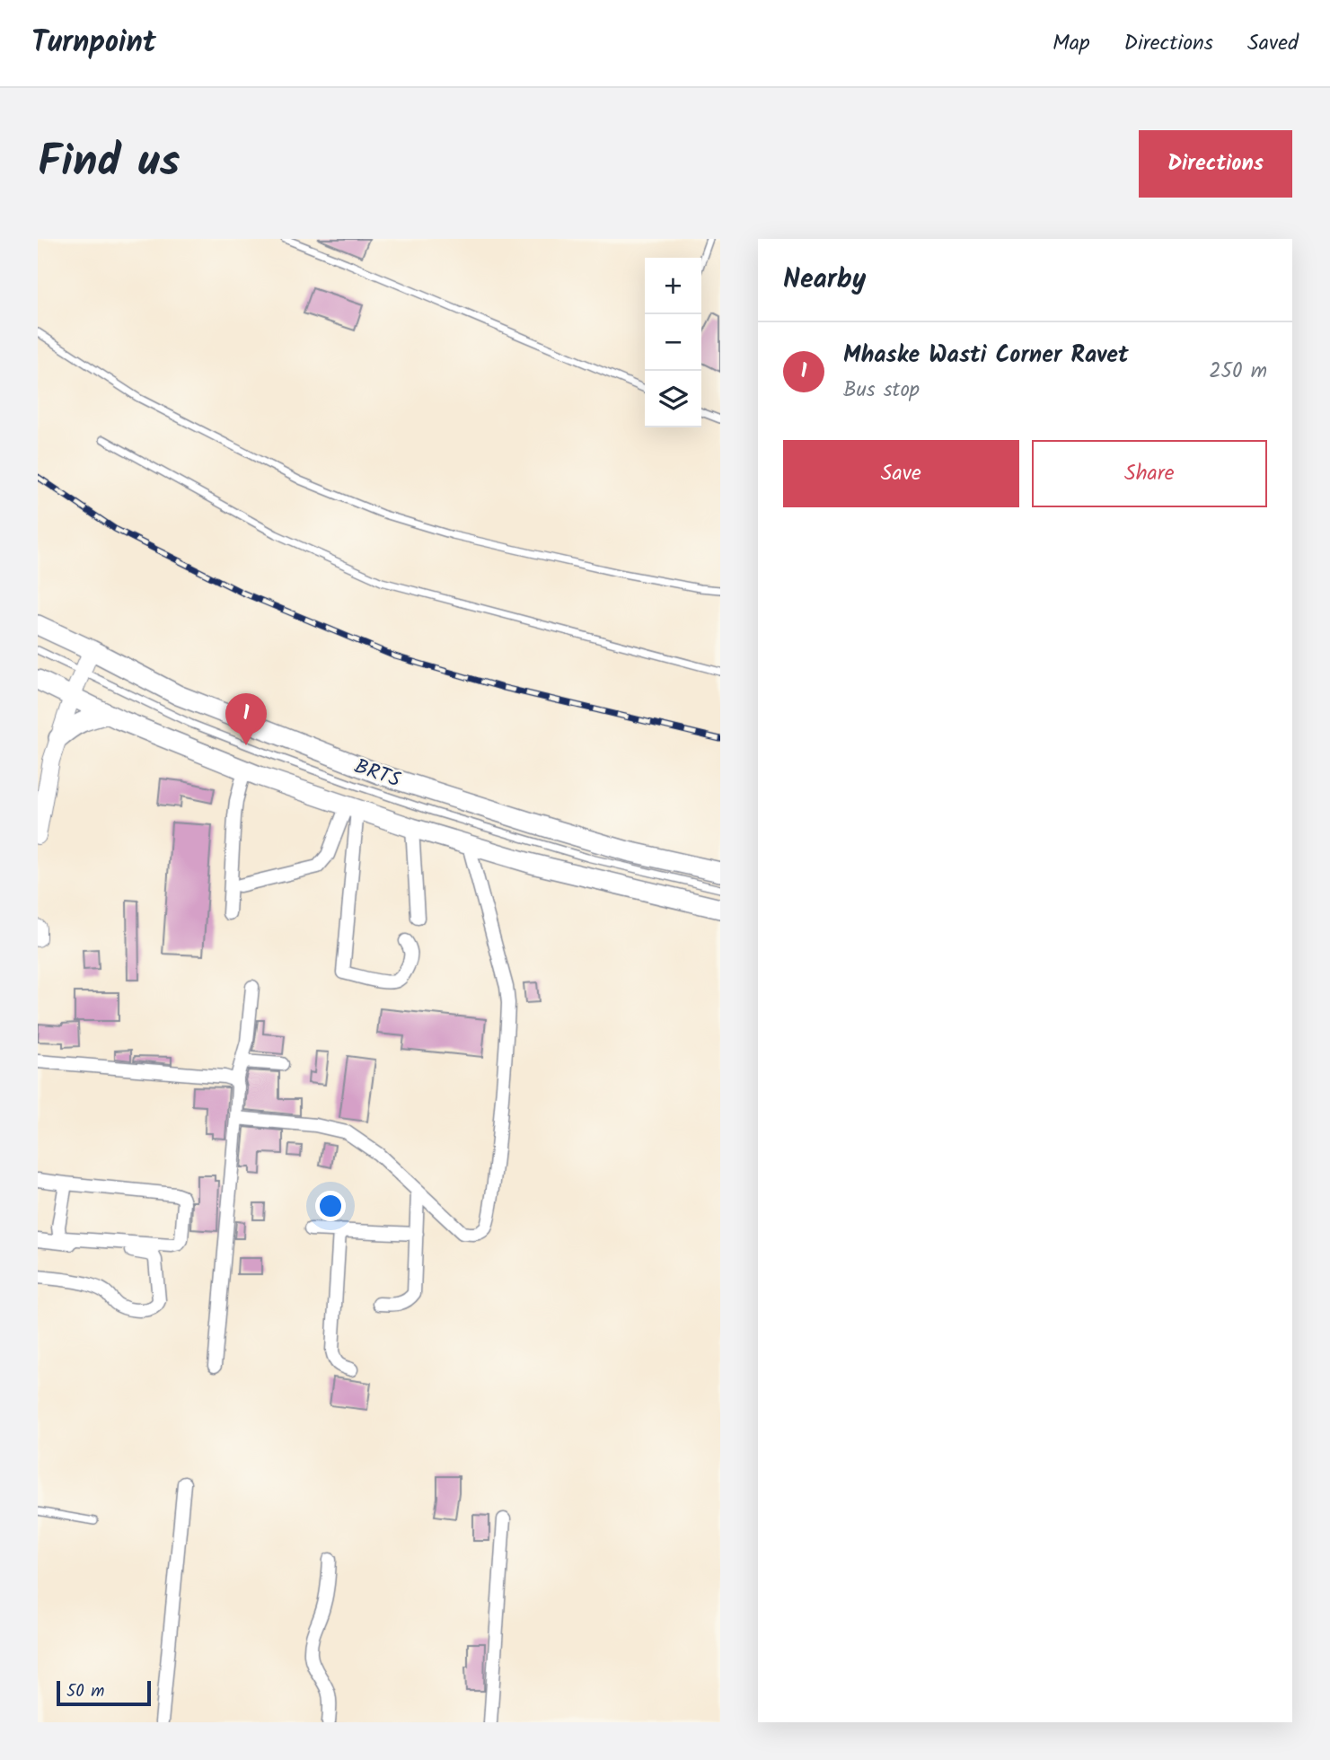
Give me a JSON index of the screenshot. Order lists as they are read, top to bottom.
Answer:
{
  "streets": {
    "lane": ["BRTS"]
  },
  "scale_bar": "50 m",
  "page": {
    "header": "Turnpoint",
    "nav": ["Map", "Directions", "Saved"],
    "title": "Find us",
    "buttons": [
      "Directions",
      ["Save", "Share"]
    ],
    "heading": "Nearby",
    "map_buttons": ["+", "−"],
    "list": [
      {
        "mark": "1",
        "name": "Mhaske Wasti Corner Ravet",
        "note": "Bus stop",
        "value": "250 m"
      }
    ],
    "pins": "1",
    "scale": "50 m"
  }
}
